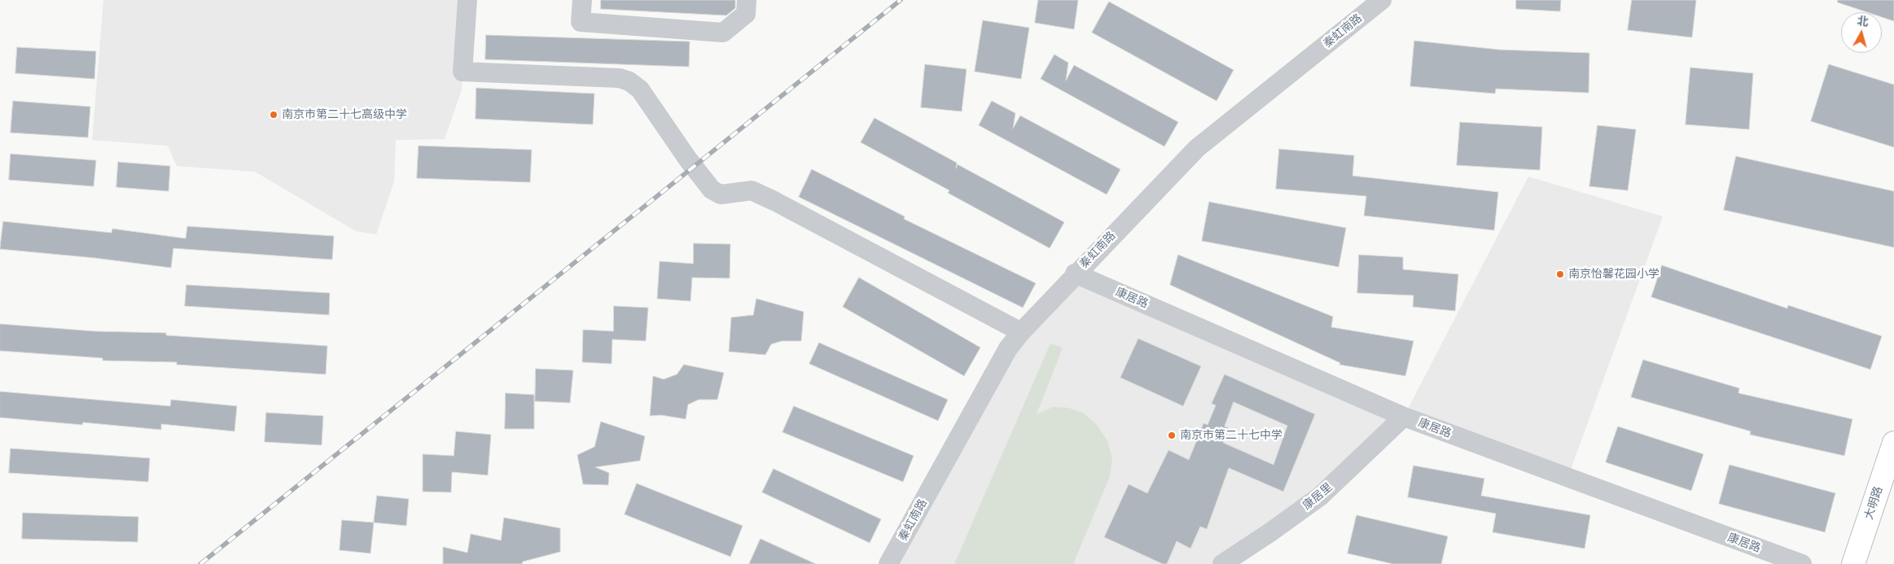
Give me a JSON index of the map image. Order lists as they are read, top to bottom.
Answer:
{
  "streets": {
    "main road": ["大明路"],
    "street": ["秦虹南路", "康居路", "康居里"]
  },
  "crossings": [
    ["秦虹南路", "康居路"],
    ["康居路", "康居里"]
  ],
  "places": ["南京市第二十七高级中学", "南京怡馨花园小学", "南京市第二十七中学"],
  "north": "top"
}
